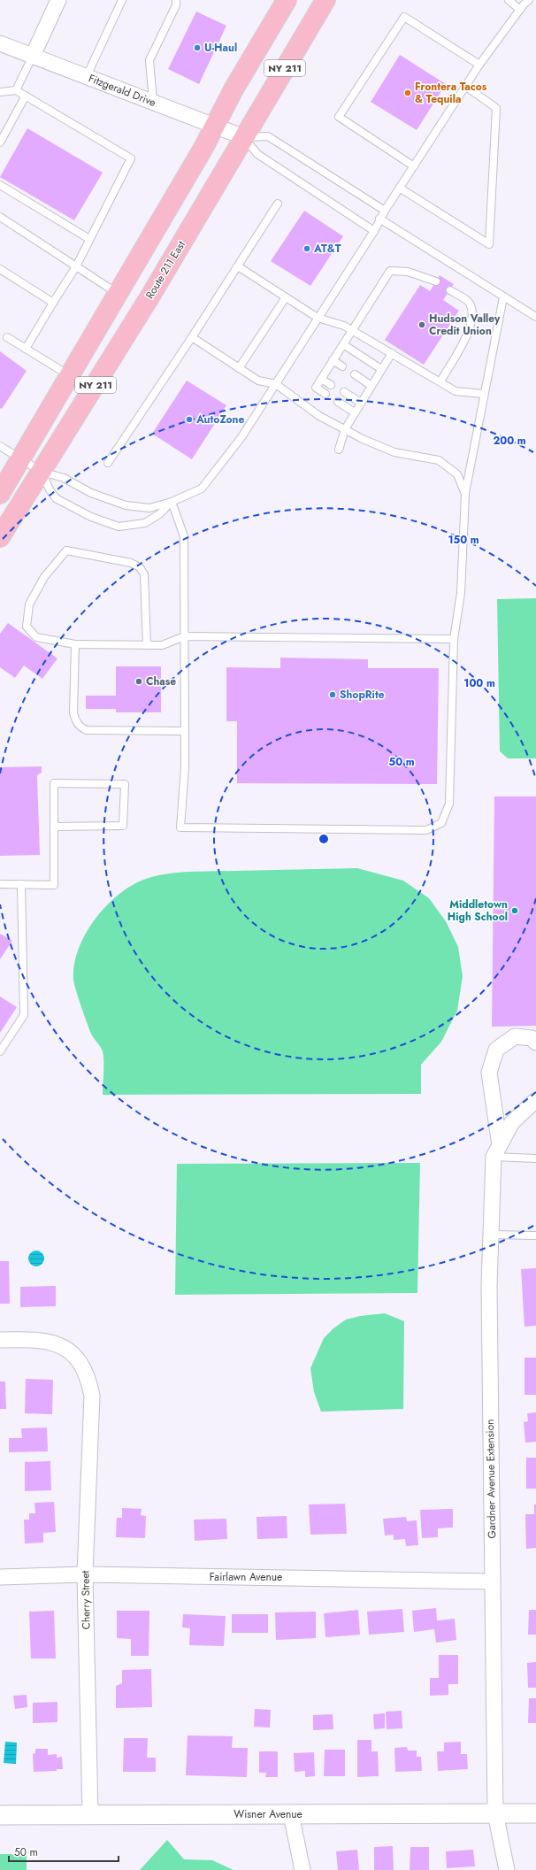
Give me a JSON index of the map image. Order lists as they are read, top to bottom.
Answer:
{
  "streets": {
    "main road": ["NY 211", "Route 211 East"],
    "street": [
      "Fitzgerald Drive",
      "Gardner Avenue Extension",
      "Fairlawn Avenue",
      "Cherry Street",
      "Wisner Avenue"
    ]
  },
  "crossings": [
    ["NY 211", "Fitzgerald Drive"],
    ["Fitzgerald Drive", "Route 211 East"],
    ["Gardner Avenue Extension", "Fairlawn Avenue"],
    ["Gardner Avenue Extension", "Wisner Avenue"],
    ["Fairlawn Avenue", "Cherry Street"],
    ["Cherry Street", "Wisner Avenue"]
  ],
  "places": [
    "U-Haul",
    "Frontera Tacos & Tequila",
    "AT&T",
    "Hudson Valley Credit Union",
    "AutoZone",
    "Chase",
    "ShopRite",
    "Middletown High School"
  ],
  "scale_bar": "50 m",
  "rings": [
    "200 m",
    "150 m",
    "100 m",
    "50 m"
  ]
}
